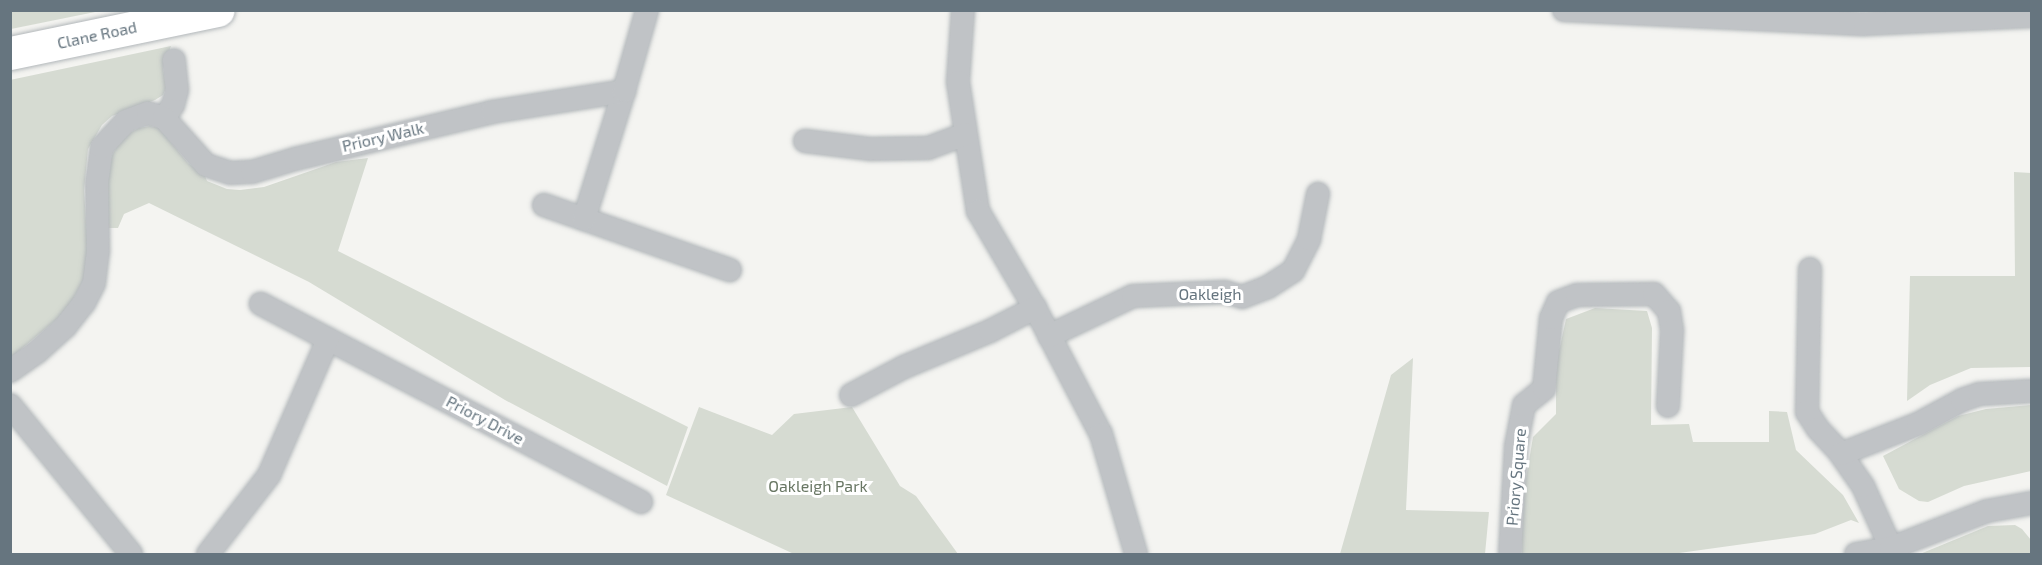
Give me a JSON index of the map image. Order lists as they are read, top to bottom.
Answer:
{
  "streets": {
    "main road": ["Clane Road"],
    "street": [
      "Priory Walk",
      "Oakleigh",
      "Priory Drive",
      "Priory Square"
    ]
  },
  "parks": ["Oakleigh Park"]
}
